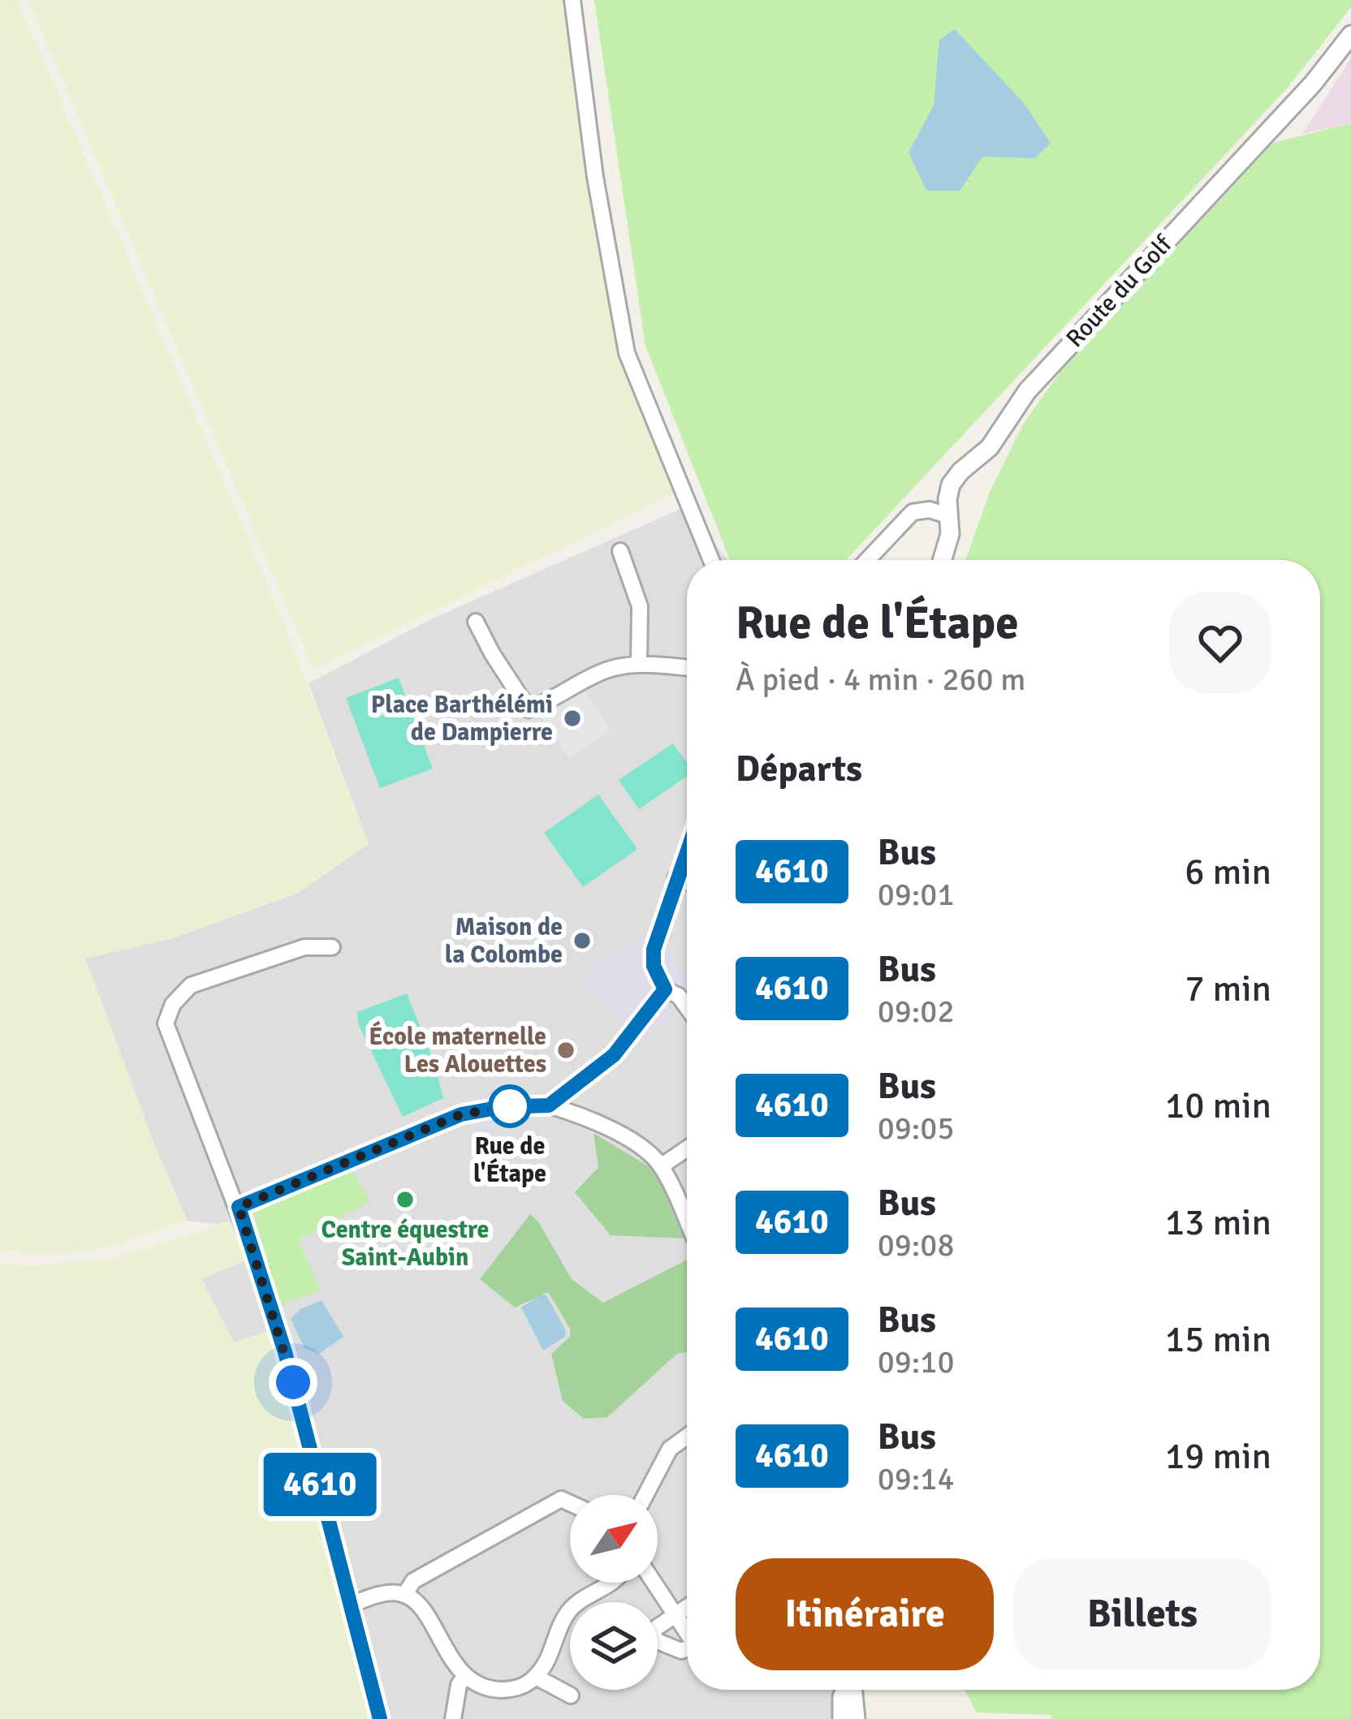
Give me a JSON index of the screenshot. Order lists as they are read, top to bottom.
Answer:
{
  "streets": {
    "street": ["Route du Golf"]
  },
  "places": [
    "Place Barthélémi de Dampierre",
    "Maison de la Colombe",
    "École maternelle Les Alouettes",
    "Rue de l'Étape",
    "Centre équestre Saint-Aubin"
  ],
  "lines": ["bus line 4610"],
  "north": "top right",
  "page": {
    "on_map": "4610",
    "heading": [
      ["Rue de l'Étape", "À pied · 4 min · 260 m"],
      "Départs"
    ],
    "list": [
      {
        "mark": "4610",
        "name": "Bus",
        "note": "09:01",
        "value": "6 min"
      },
      {
        "mark": "4610",
        "name": "Bus",
        "note": "09:02",
        "value": "7 min"
      },
      {
        "mark": "4610",
        "name": "Bus",
        "note": "09:05",
        "value": "10 min"
      },
      {
        "mark": "4610",
        "name": "Bus",
        "note": "09:08",
        "value": "13 min"
      },
      {
        "mark": "4610",
        "name": "Bus",
        "note": "09:10",
        "value": "15 min"
      },
      {
        "mark": "4610",
        "name": "Bus",
        "note": "09:14",
        "value": "19 min"
      }
    ],
    "buttons": ["Itinéraire", "Billets"]
  }
}
